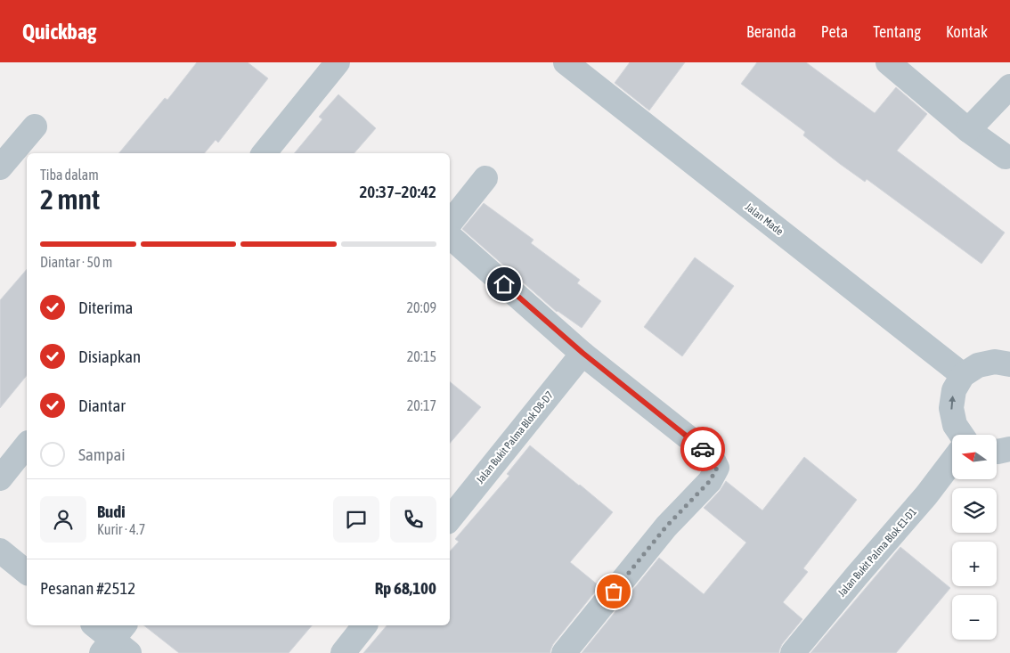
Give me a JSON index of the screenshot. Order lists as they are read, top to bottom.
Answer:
{
  "streets": {
    "street": ["Jalan Made", "Jalan Bukit Palma Blok D8-D7", "Jalan Bukit Palma Blok E1-D1"]
  },
  "north": "left",
  "page": {
    "header": "Quickbag",
    "nav": [
      "Beranda",
      "Peta",
      "Tentang",
      "Kontak"
    ],
    "heading": ["2 mnt", "Tiba dalam", "20:37–20:42"],
    "panel": [
      "Budi",
      "Kurir · 4.7",
      "Pesanan #2512",
      "Rp 68,100"
    ],
    "bar": "Diantar · 50 m",
    "list": [
      ["Diterima", "20:09"],
      ["Disiapkan", "20:15"],
      ["Diantar", "20:17"],
      "Sampai"
    ],
    "map_buttons": ["+", "−"]
  }
}
